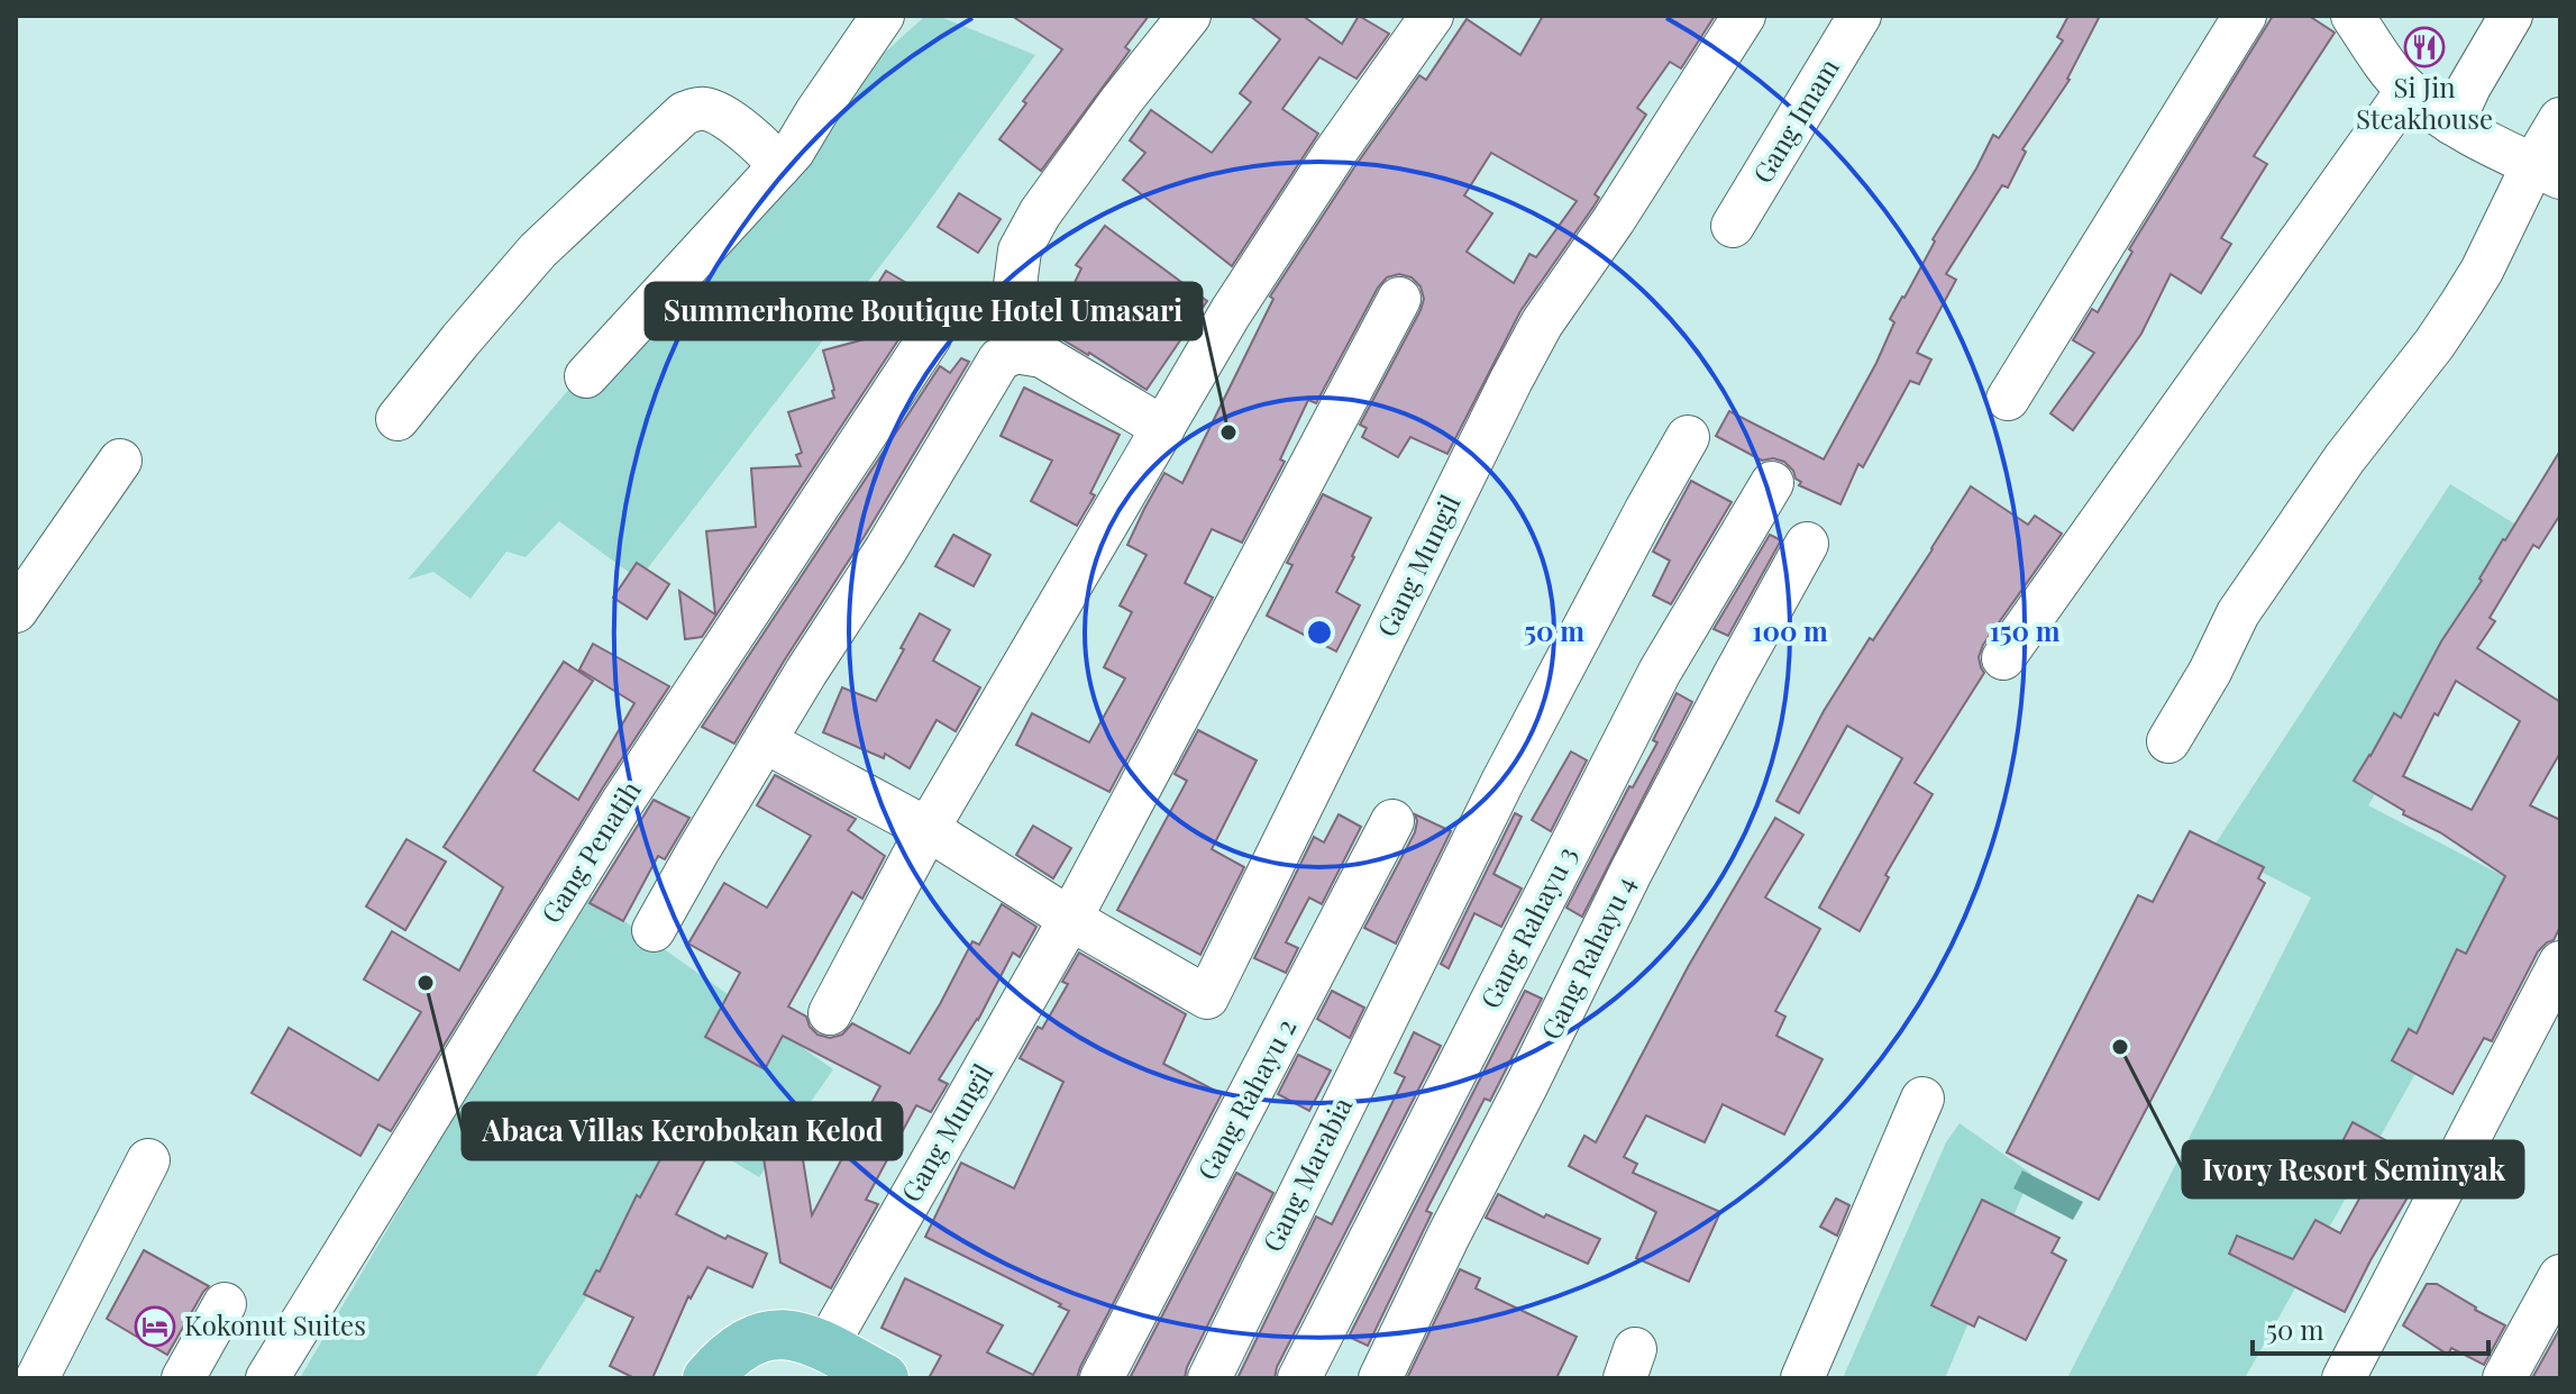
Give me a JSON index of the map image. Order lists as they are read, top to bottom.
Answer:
{
  "streets": {
    "street": [
      "Gang Imam",
      "Gang Mungil",
      "Gang Penatih",
      "Gang Rahayu 3",
      "Gang Rahayu 4",
      "Gang Rahayu 2",
      "Gang Marabia"
    ]
  },
  "places": {
    "restaurant": ["Si Jin Steakhouse"],
    "other": ["Summerhome Boutique Hotel Umasari", "Abaca Villas Kerobokan Kelod", "Ivory Resort Seminyak"],
    "hotel": ["Kokonut Suites"]
  },
  "scale_bar": "50 m",
  "rings": ["50 m", "100 m", "150 m"]
}
